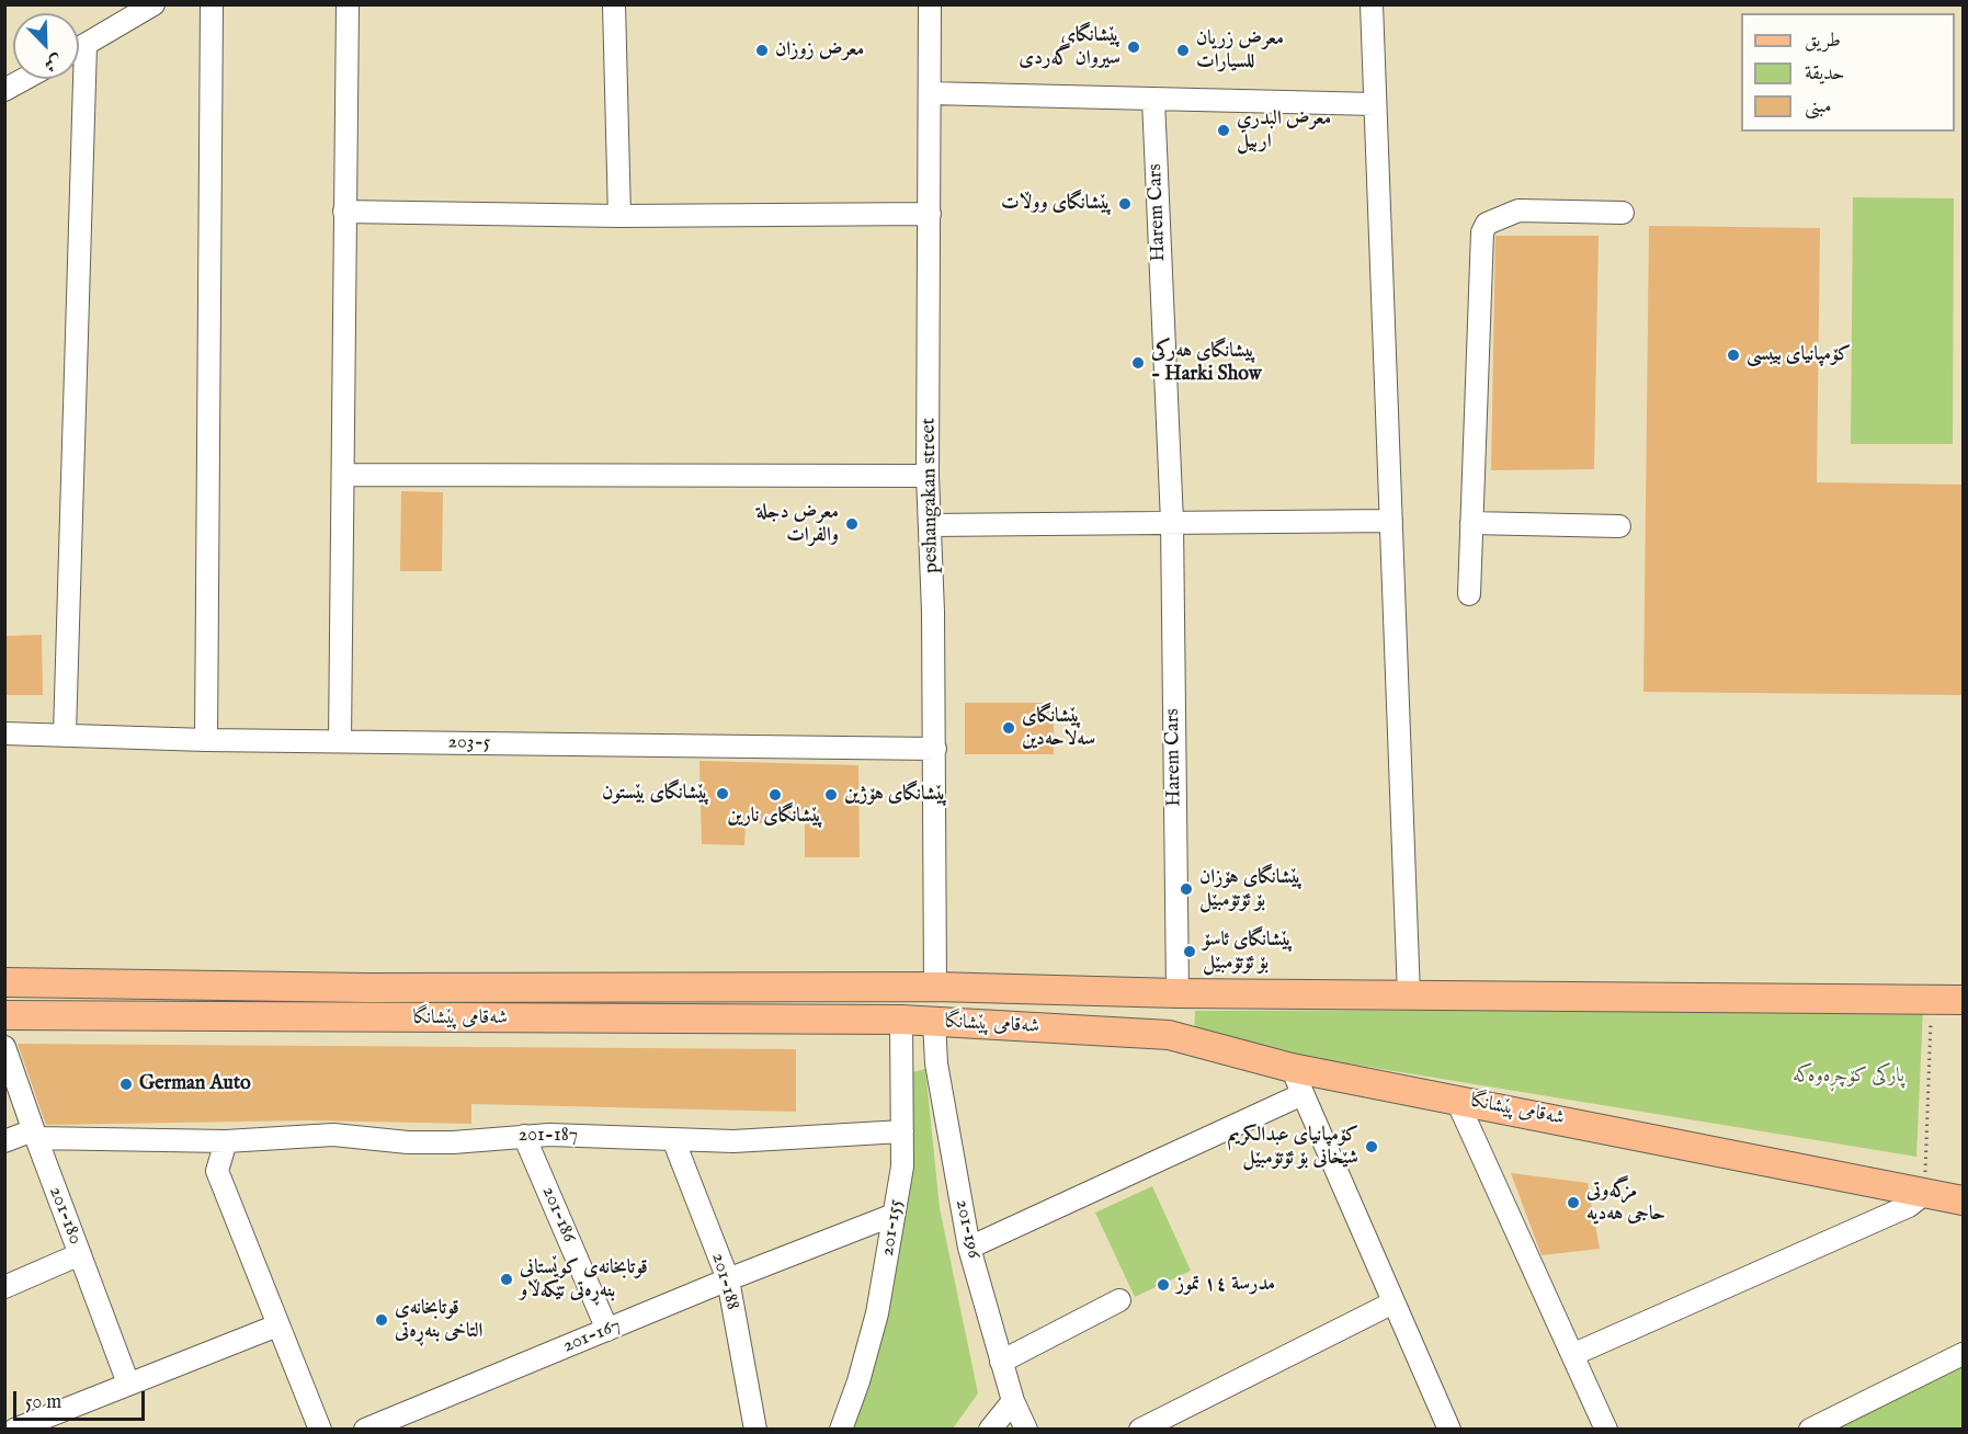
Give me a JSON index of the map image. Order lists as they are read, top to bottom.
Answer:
{
  "streets": {
    "main road": ["شەقامی پێشانگا"],
    "street": [
      "Harem Cars",
      "peshangakan street",
      "203-5",
      "201-187",
      "201-186",
      "201-180",
      "201-155",
      "201-196",
      "201-188",
      "201-167"
    ]
  },
  "crossings": [
    ["Harem Cars", "شەقامی پێشانگا"],
    ["peshangakan street", "203-5"],
    ["peshangakan street", "شەقامی پێشانگا"],
    ["شەقامی پێشانگا", "201-155"],
    ["شەقامی پێشانگا", "201-196"],
    ["201-187", "201-186"],
    ["201-187", "201-180"],
    ["201-187", "201-155"],
    ["201-187", "201-188"],
    ["201-186", "201-167"],
    ["201-155", "201-167"],
    ["201-188", "201-167"]
  ],
  "parks": ["پارکی کۆچڕەوەکە"],
  "places": [
    "پێشانگای سیروان گەردی",
    "معرض زوزان",
    "معرض زريان للسيارات",
    "معرض البدري اربيل",
    "پێشانگای ووڵات",
    "كۆمپانیای بیبسی",
    "پیشانگای هەرکی - Harki Show",
    "معرض دجلة والفرات",
    "پێشانگای سەلاحەدین",
    "پێشانگای بێستون",
    "پێشانگای نارین",
    "پێشانگای هۆژین",
    "پێشانگای هۆزان بۆ ئۆتۆمبێل",
    "پێشانگای ئاسۆ بۆ ئۆتۆمبێل",
    "German Auto",
    "کۆمپانیای عبدالكريم شێخانی بۆ ئۆتۆمبێل",
    "مزگەوتی حاجی هەدیە",
    "قوتابخانەی کوێستانی بنەڕەتی تێکەڵاو",
    "مدرسة ١٤ تموز",
    "قوتابخانەی التاخی بنەڕەتی"
  ],
  "legend": ["طريق", "حديقة", "مبنى"],
  "scale_bar": "50 m",
  "north": "bottom right"
}
